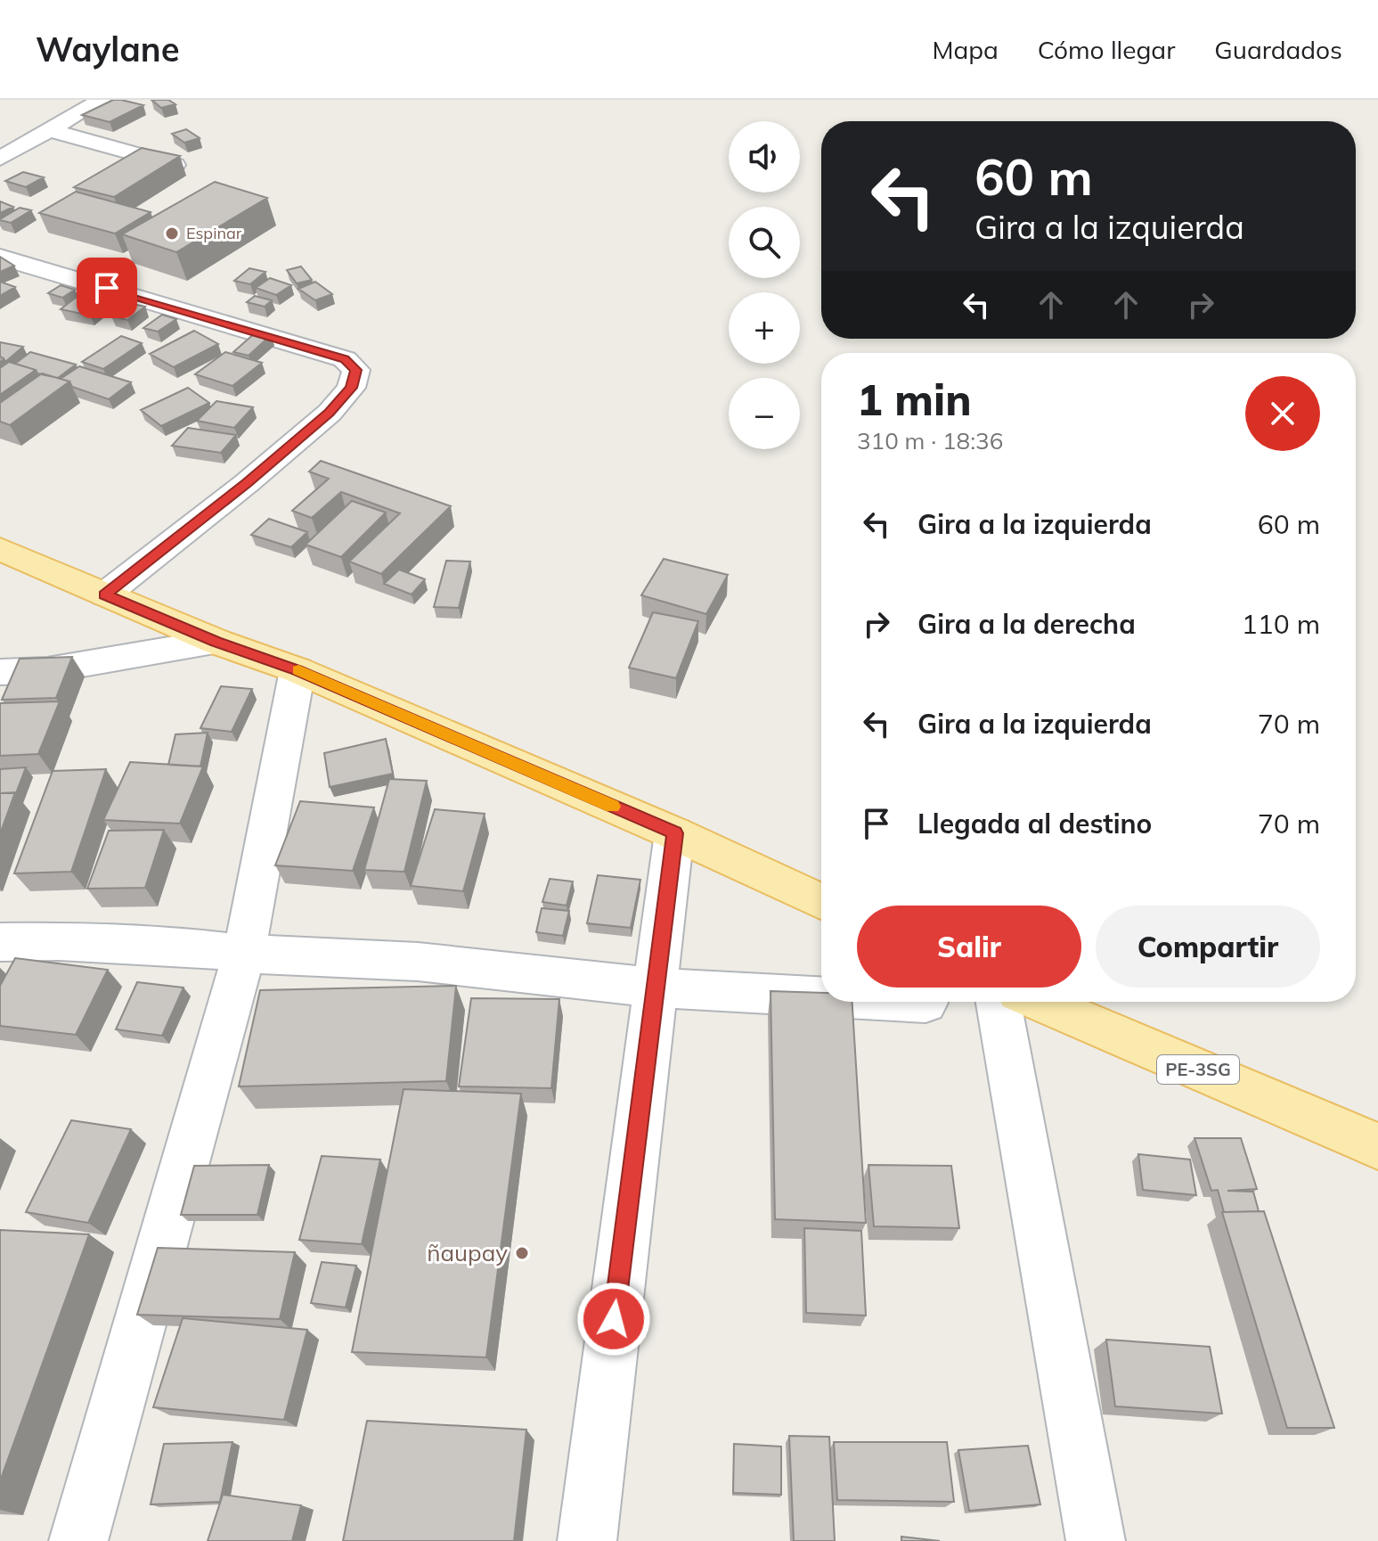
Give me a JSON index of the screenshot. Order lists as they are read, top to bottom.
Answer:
{
  "streets": {
    "main road": ["PE-3SG"]
  },
  "places": ["Espinar", "ñaupay"],
  "page": {
    "header": "Waylane",
    "nav": ["Mapa", "Cómo llegar", "Guardados"],
    "map_buttons": ["+", "−"],
    "turn": ["60 m", "Gira a la izquierda"],
    "heading": ["1 min", "310 m · 18:36"],
    "list": [
      {
        "name": "Gira a la izquierda",
        "value": "60 m"
      },
      {
        "name": "Gira a la derecha",
        "value": "110 m"
      },
      {
        "name": "Gira a la izquierda",
        "value": "70 m"
      },
      {
        "name": "Llegada al destino",
        "value": "70 m"
      }
    ],
    "buttons": ["Salir", "Compartir"]
  }
}
